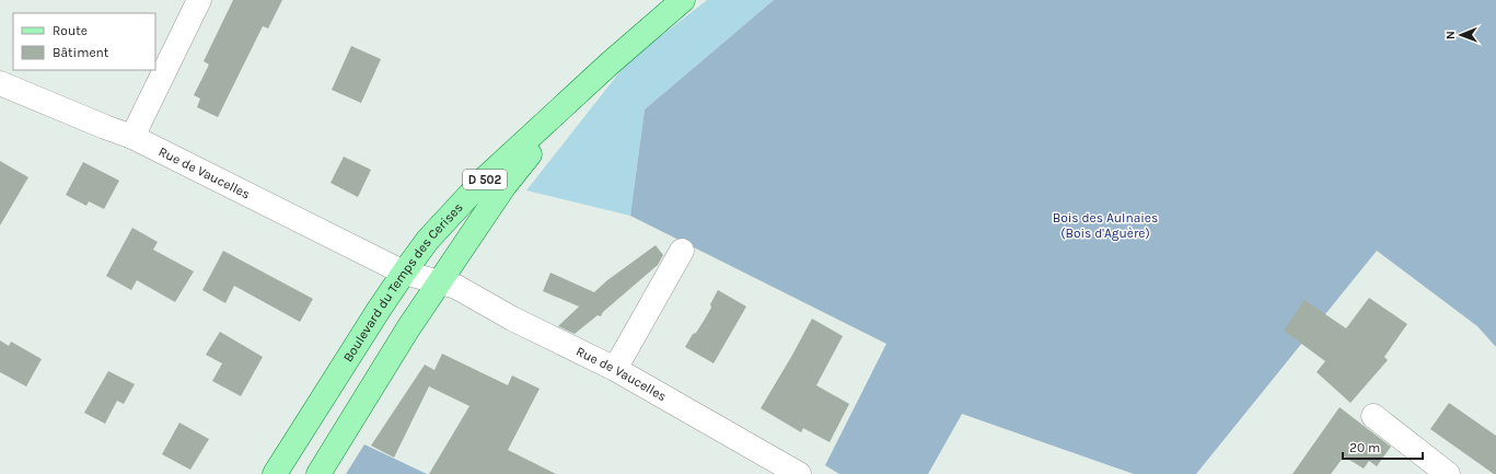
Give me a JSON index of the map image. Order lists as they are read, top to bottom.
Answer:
{
  "streets": {
    "main road": ["D 502", "Boulevard du Temps des Cerises"],
    "street": ["Rue de Vaucelles"]
  },
  "crossings": [
    ["Rue de Vaucelles", "Boulevard du Temps des Cerises"]
  ],
  "parks": ["Bois des Aulnaies (Bois d'Aguère)"],
  "legend": ["Route", "Bâtiment"],
  "scale_bar": "20 m",
  "north": "left"
}
